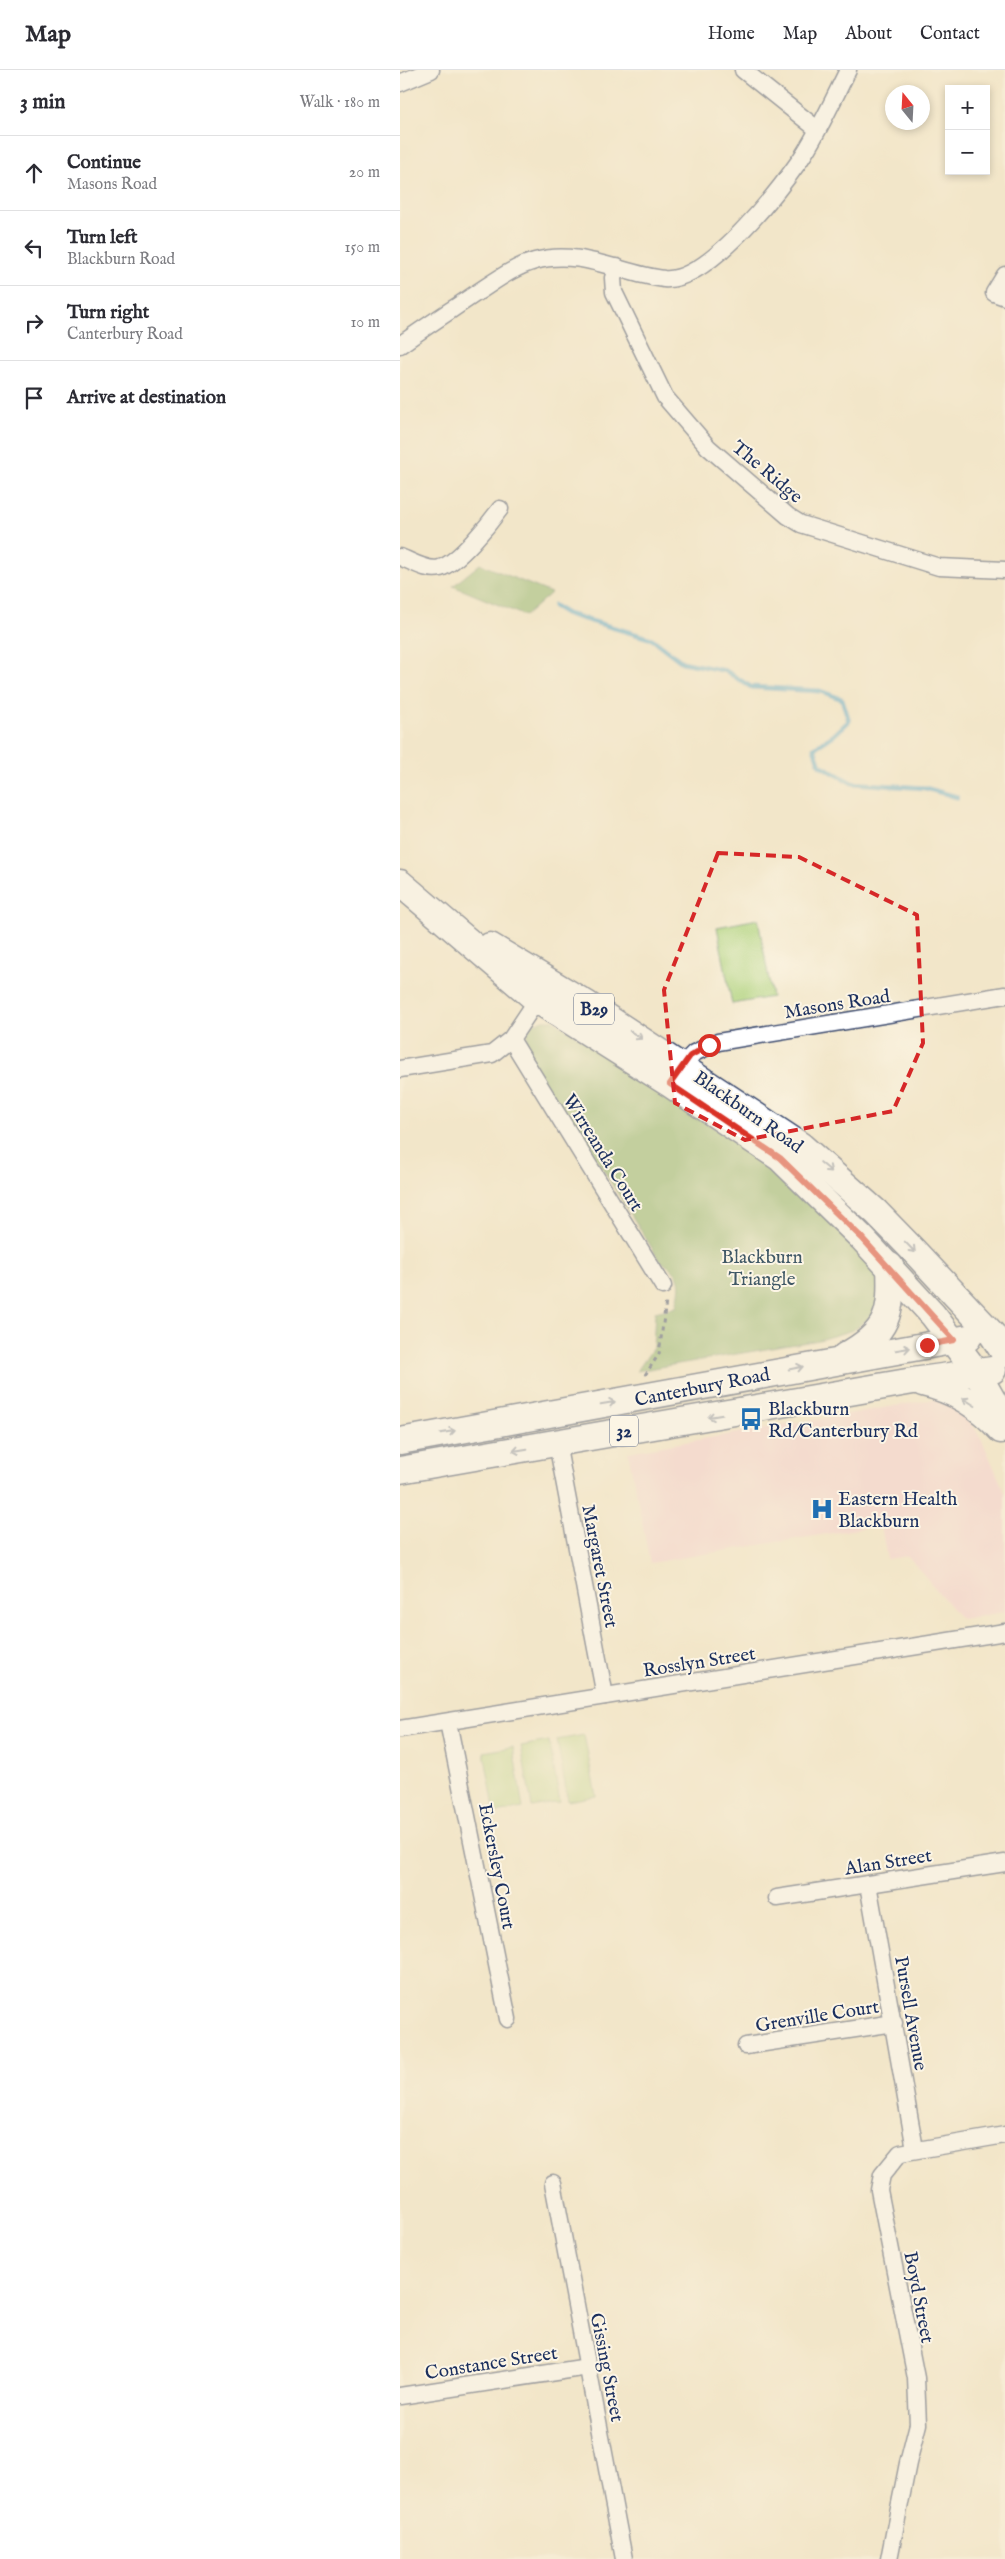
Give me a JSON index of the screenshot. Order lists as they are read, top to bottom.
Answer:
{
  "streets": {
    "main road": [
      "B29",
      "Blackburn Road",
      "Canterbury Road",
      "32"
    ],
    "street": [
      "The Ridge",
      "Masons Road",
      "Wirreanda Court",
      "Margaret Street",
      "Rosslyn Street",
      "Alan Street",
      "Eckersley Court",
      "Pursell Avenue",
      "Grenville Court",
      "Boyd Street",
      "Constance Street",
      "Gissing Street"
    ]
  },
  "crossings": [
    ["Masons Road", "Blackburn Road"],
    ["Blackburn Road", "Canterbury Road"],
    ["Canterbury Road", "Margaret Street"],
    ["Margaret Street", "Rosslyn Street"],
    ["Rosslyn Street", "Eckersley Court"],
    ["Alan Street", "Pursell Avenue"],
    ["Pursell Avenue", "Grenville Court"],
    ["Pursell Avenue", "Boyd Street"],
    ["Constance Street", "Gissing Street"]
  ],
  "parks": ["Blackburn Triangle"],
  "places": {
    "bus stop": ["Blackburn Rd/Canterbury Rd"],
    "hospital": ["Eastern Health Blackburn"]
  },
  "north": "top",
  "page": {
    "header": "Map",
    "nav": [
      "Home",
      "Map",
      "About",
      "Contact"
    ],
    "heading": ["3 min", "Walk · 180 m"],
    "map_buttons": ["+", "−"],
    "list": [
      ["Continue", "Masons Road", "20 m"],
      ["Turn left", "Blackburn Road", "150 m"],
      ["Turn right", "Canterbury Road", "10 m"],
      "Arrive at destination"
    ]
  }
}
